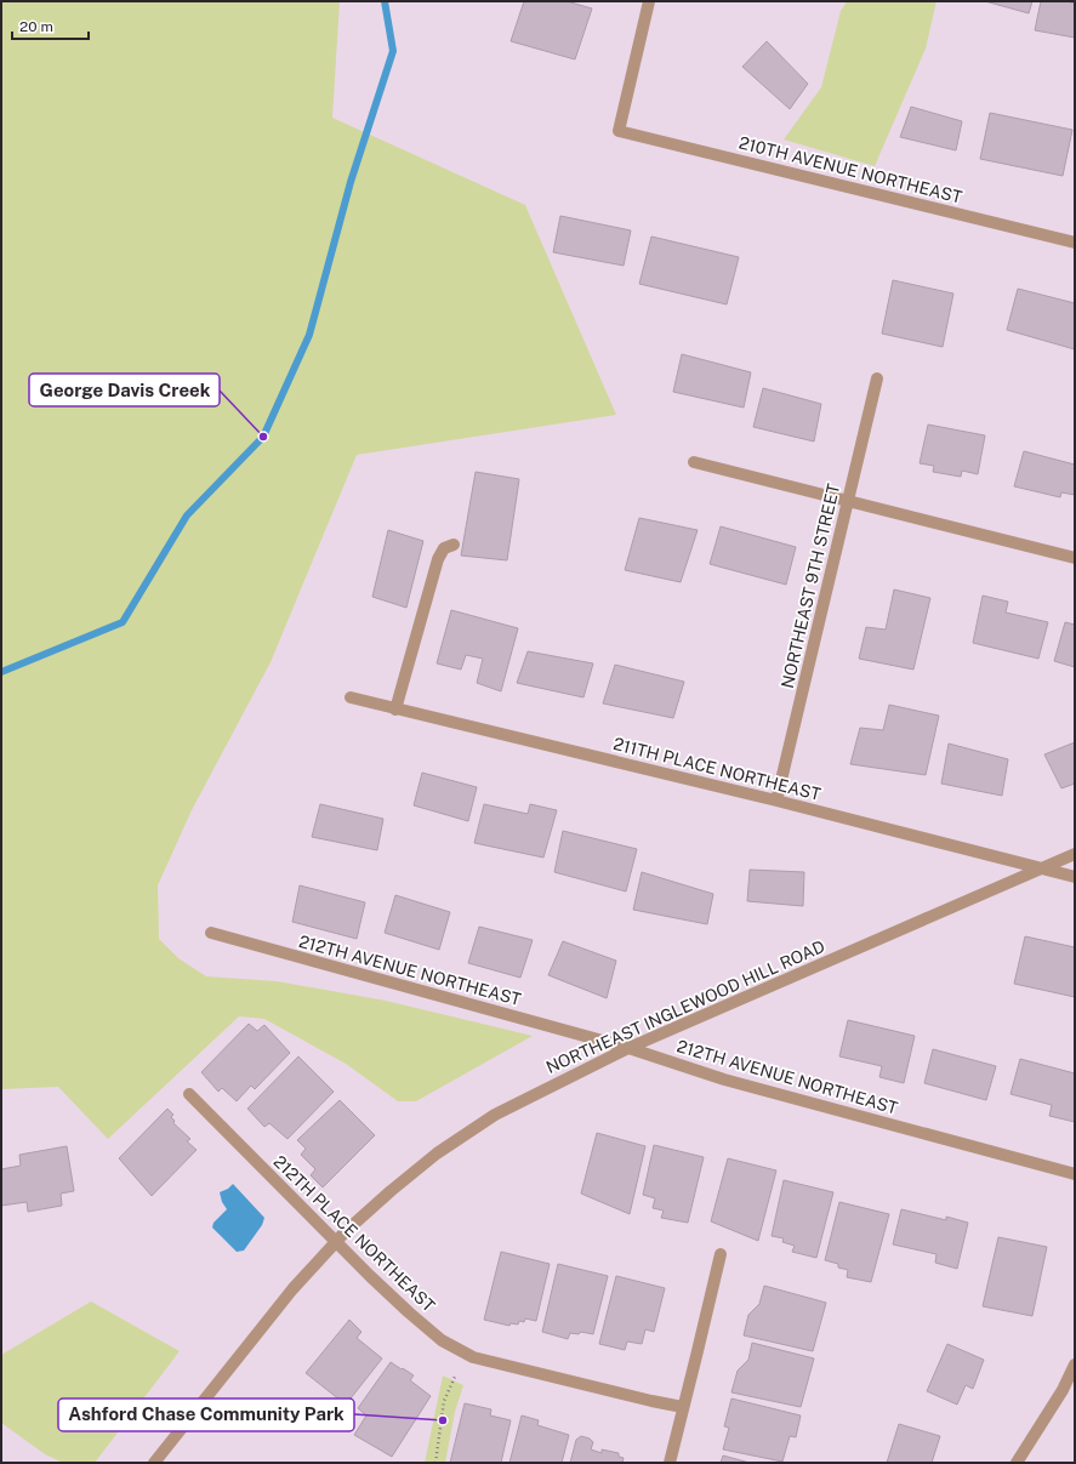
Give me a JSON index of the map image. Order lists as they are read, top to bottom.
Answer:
{
  "streets": {
    "street": [
      "210TH AVENUE NORTHEAST",
      "NORTHEAST 9TH STREET",
      "211TH PLACE NORTHEAST",
      "212TH AVENUE NORTHEAST",
      "NORTHEAST INGLEWOOD HILL ROAD",
      "212TH PLACE NORTHEAST"
    ]
  },
  "crossings": [
    ["NORTHEAST 9TH STREET", "211TH PLACE NORTHEAST"],
    ["211TH PLACE NORTHEAST", "NORTHEAST INGLEWOOD HILL ROAD"],
    ["212TH AVENUE NORTHEAST", "NORTHEAST INGLEWOOD HILL ROAD"],
    ["NORTHEAST INGLEWOOD HILL ROAD", "212TH PLACE NORTHEAST"]
  ],
  "places": ["George Davis Creek", "Ashford Chase Community Park"],
  "scale_bar": "20 m"
}
